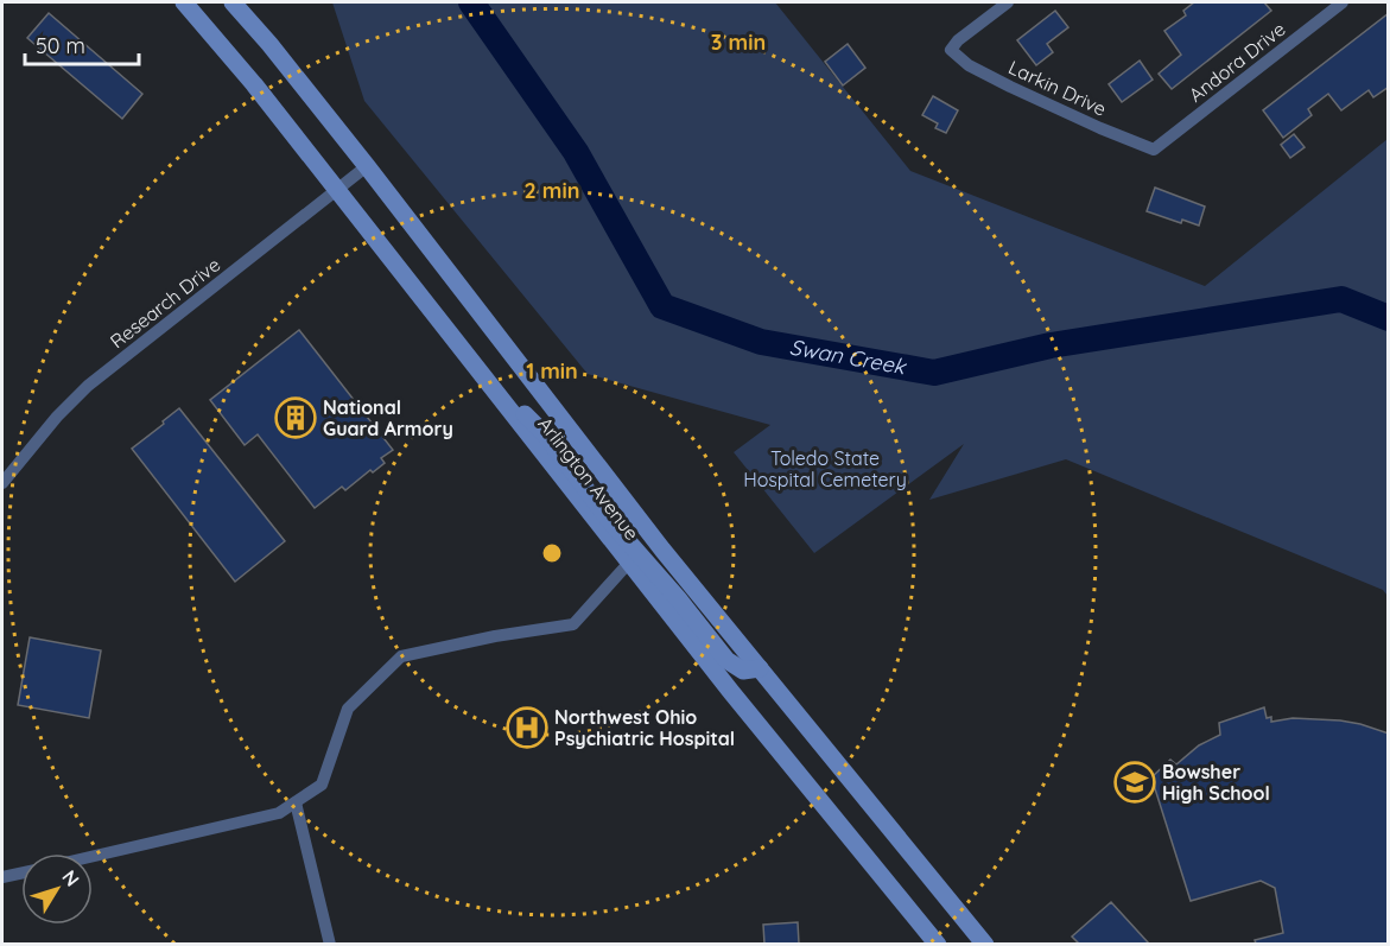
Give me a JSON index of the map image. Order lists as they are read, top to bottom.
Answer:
{
  "streets": {
    "street": [
      "Andora Drive",
      "Larkin Drive",
      "Research Drive",
      "Arlington Avenue"
    ]
  },
  "crossings": [
    ["Andora Drive", "Larkin Drive"],
    ["Research Drive", "Arlington Avenue"]
  ],
  "water": ["Swan Creek"],
  "parks": ["Toledo State Hospital Cemetery"],
  "places": {
    "building": ["National Guard Armory"],
    "hospital": ["Northwest Ohio Psychiatric Hospital"],
    "school or university": ["Bowsher High School"]
  },
  "scale_bar": "50 m",
  "north": "top right",
  "rings": ["3 min", "2 min", "1 min"]
}
